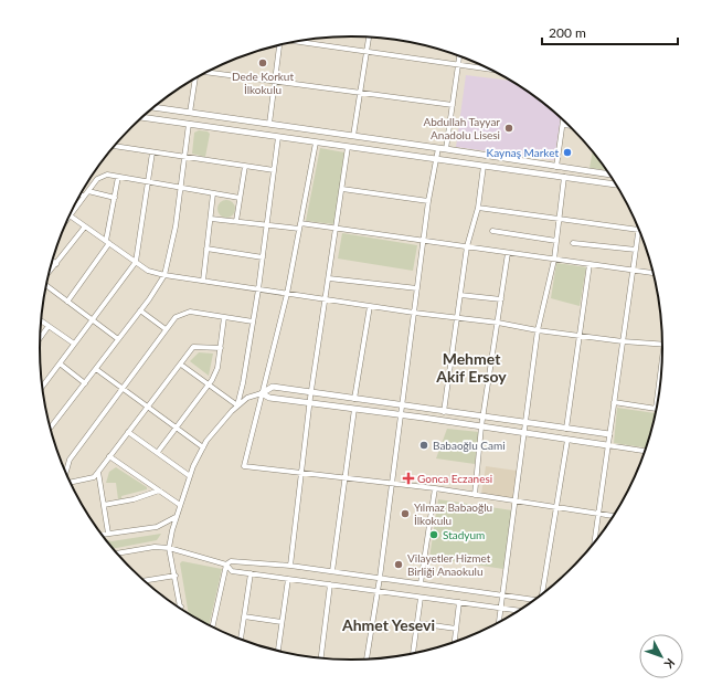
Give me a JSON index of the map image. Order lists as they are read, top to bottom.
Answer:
{
  "districts": ["Mehmet Akif Ersoy", "Ahmet Yesevi"],
  "places": {
    "other": [
      "Dede Korkut İlkokulu",
      "Abdullah Tayyar Anadolu Lisesi",
      "Kaynaş Market",
      "Babaoğlu Cami",
      "Yılmaz Babaoğlu İlkokulu",
      "Stadyum",
      "Vilayetler Hizmet Birliği Anaokulu"
    ],
    "health": ["Gonca Eczanesi"]
  },
  "scale_bar": "200 m",
  "north": "bottom right"
}
